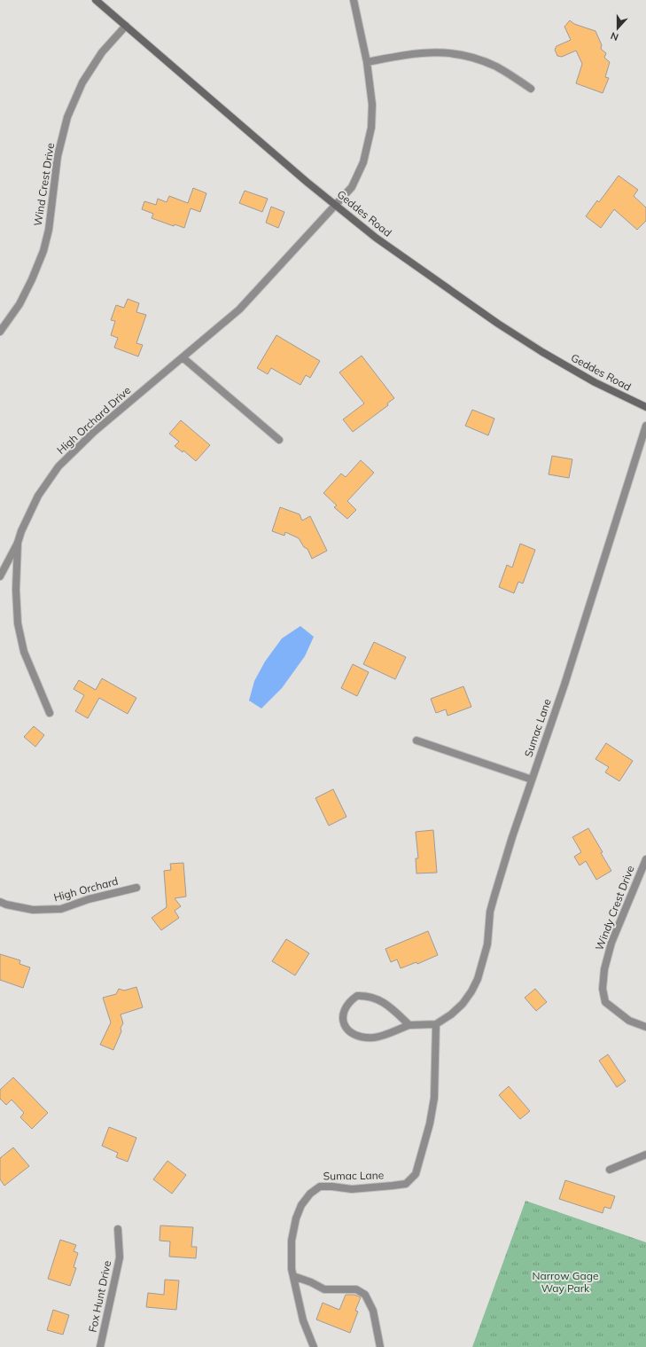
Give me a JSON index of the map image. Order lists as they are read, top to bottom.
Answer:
{
  "streets": {
    "main road": ["Geddes Road"],
    "street": [
      "Wind Crest Drive",
      "High Orchard Drive",
      "Sumac Lane",
      "High Orchard",
      "Windy Crest Drive",
      "Fox Hunt Drive"
    ]
  },
  "crossings": [
    ["Wind Crest Drive", "Geddes Road"],
    ["Geddes Road", "High Orchard Drive"]
  ],
  "parks": ["Narrow Gage Way Park"],
  "north": "bottom"
}
